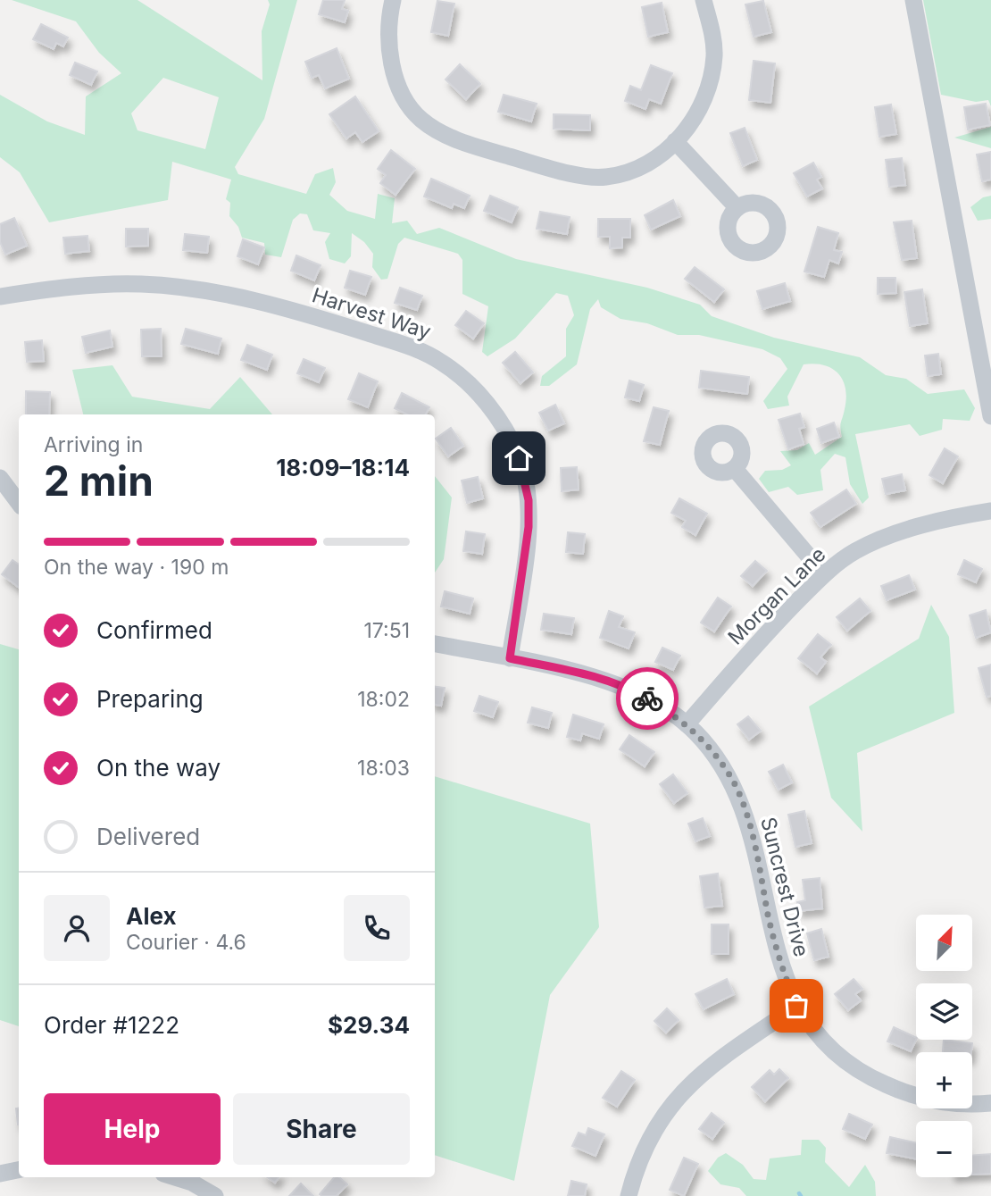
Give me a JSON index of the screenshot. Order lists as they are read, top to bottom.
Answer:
{
  "streets": {
    "street": ["Harvest Way", "Morgan Lane", "Suncrest Drive"]
  },
  "crossings": [
    ["Harvest Way", "Suncrest Drive"],
    ["Morgan Lane", "Suncrest Drive"]
  ],
  "north": "top right",
  "page": {
    "heading": ["2 min", "Arriving in", "18:09–18:14"],
    "panel": [
      "Alex",
      "Courier · 4.6",
      "Order #1222",
      "$29.34"
    ],
    "bar": "On the way · 190 m",
    "list": [
      ["Confirmed", "17:51"],
      ["Preparing", "18:02"],
      ["On the way", "18:03"],
      "Delivered"
    ],
    "map_buttons": ["+", "−"],
    "buttons": ["Help", "Share"]
  }
}
